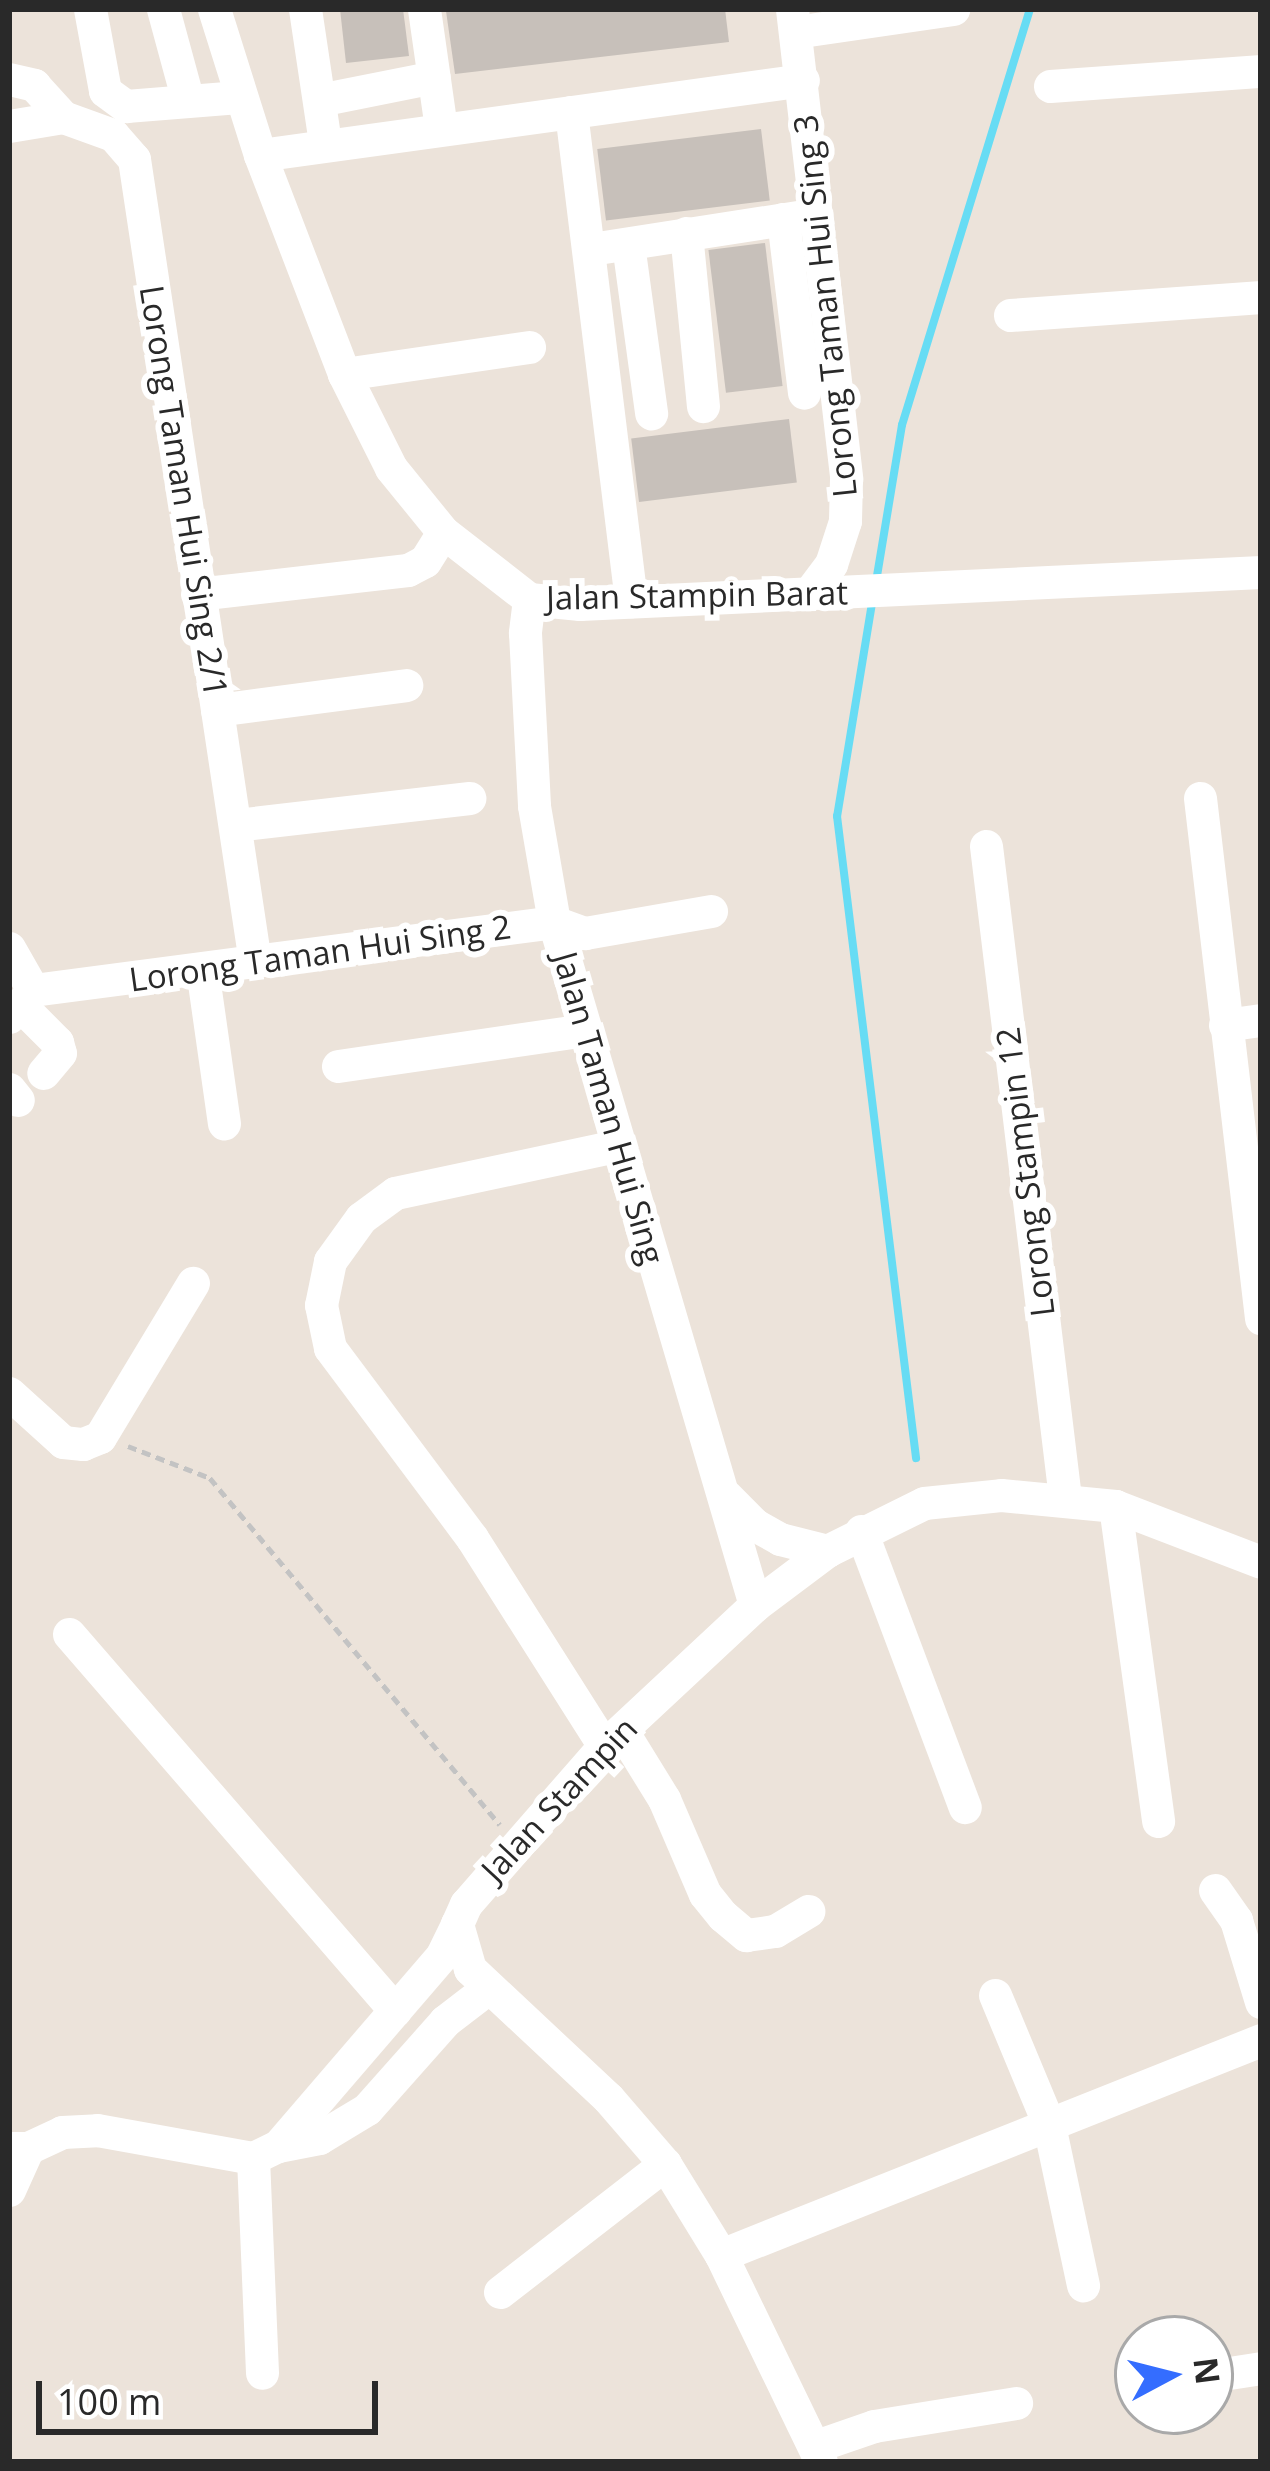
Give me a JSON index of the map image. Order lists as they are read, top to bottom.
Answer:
{
  "streets": {
    "street": [
      "Lorong Taman Hui Sing 3",
      "Lorong Taman Hui Sing 2/1",
      "Jalan Stampin Barat",
      "Lorong Taman Hui Sing 2",
      "Jalan Taman Hui Sing",
      "Lorong Stampin 12",
      "Jalan Stampin"
    ]
  },
  "crossings": [
    ["Lorong Taman Hui Sing 3", "Jalan Stampin Barat"],
    ["Lorong Taman Hui Sing 2/1", "Lorong Taman Hui Sing 2"],
    ["Jalan Stampin Barat", "Jalan Taman Hui Sing"],
    ["Lorong Taman Hui Sing 2", "Jalan Taman Hui Sing"],
    ["Jalan Taman Hui Sing", "Jalan Stampin"],
    ["Lorong Stampin 12", "Jalan Stampin"]
  ],
  "scale_bar": "100 m",
  "north": "right"
}
